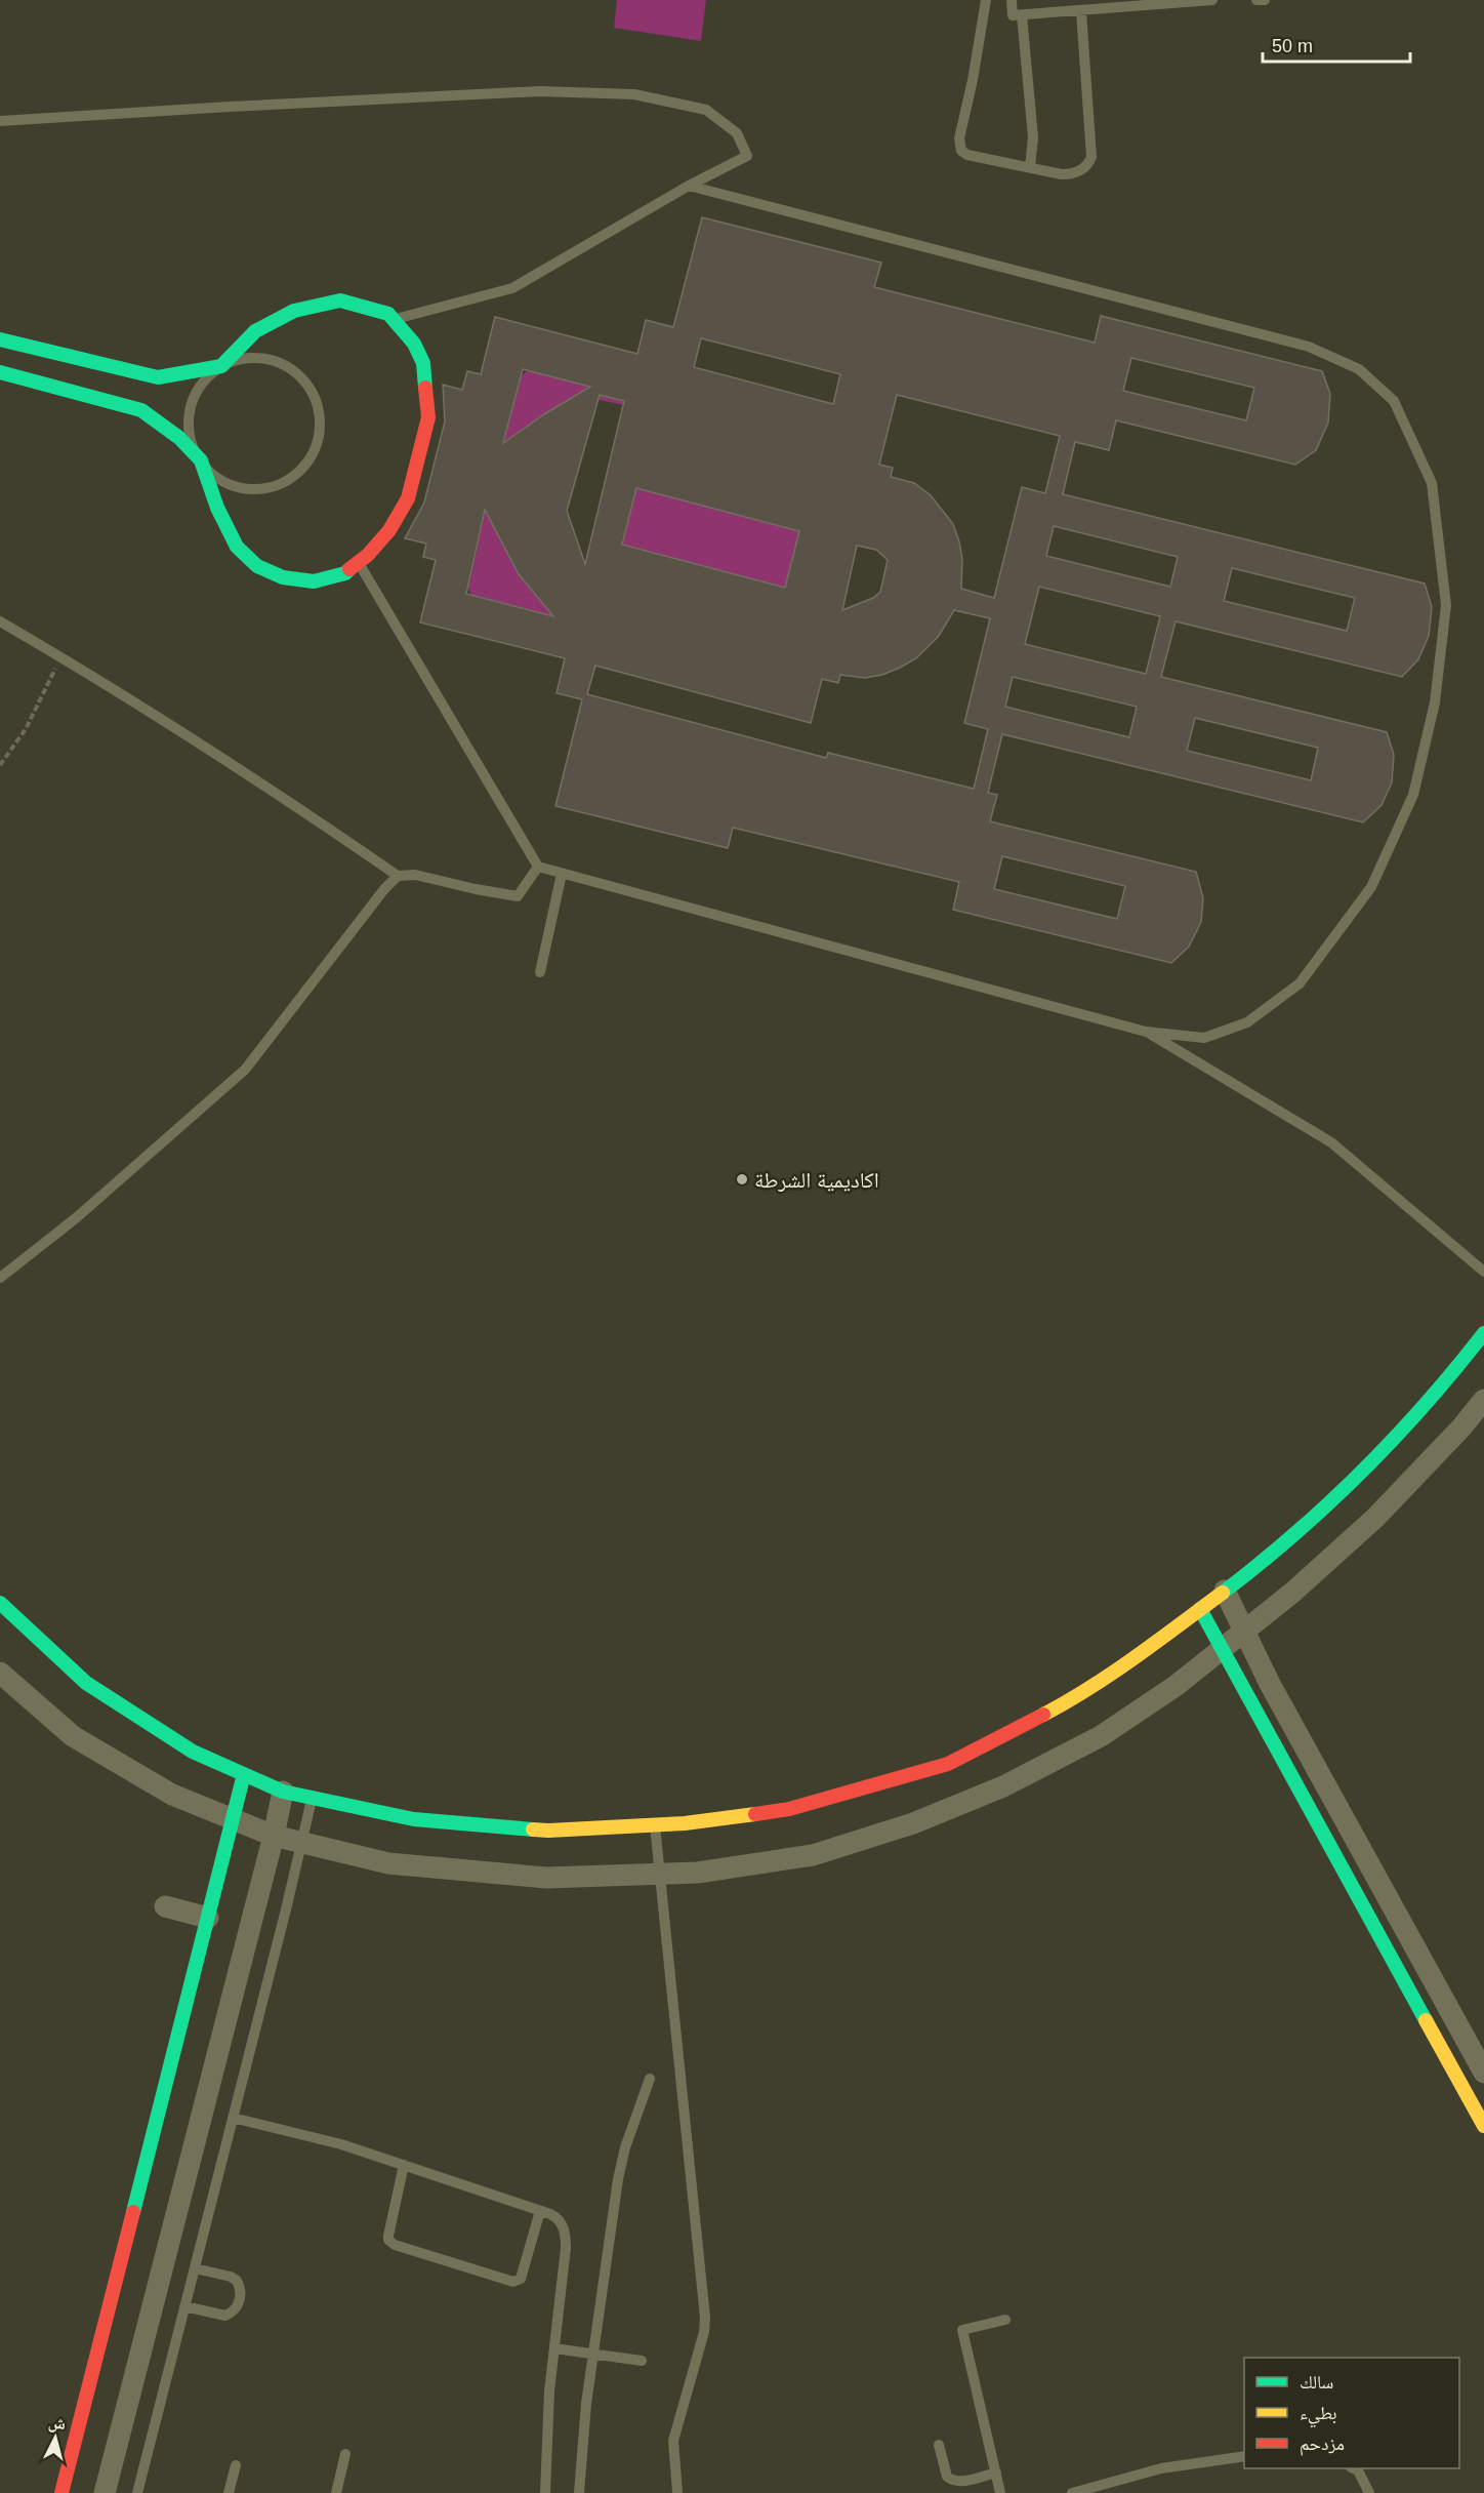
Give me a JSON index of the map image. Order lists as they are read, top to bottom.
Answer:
{
  "places": ["اكاديمية الشرطة"],
  "legend": ["سالك", "بطيء", "مزدحم"],
  "scale_bar": "50 m",
  "north": "top"
}
